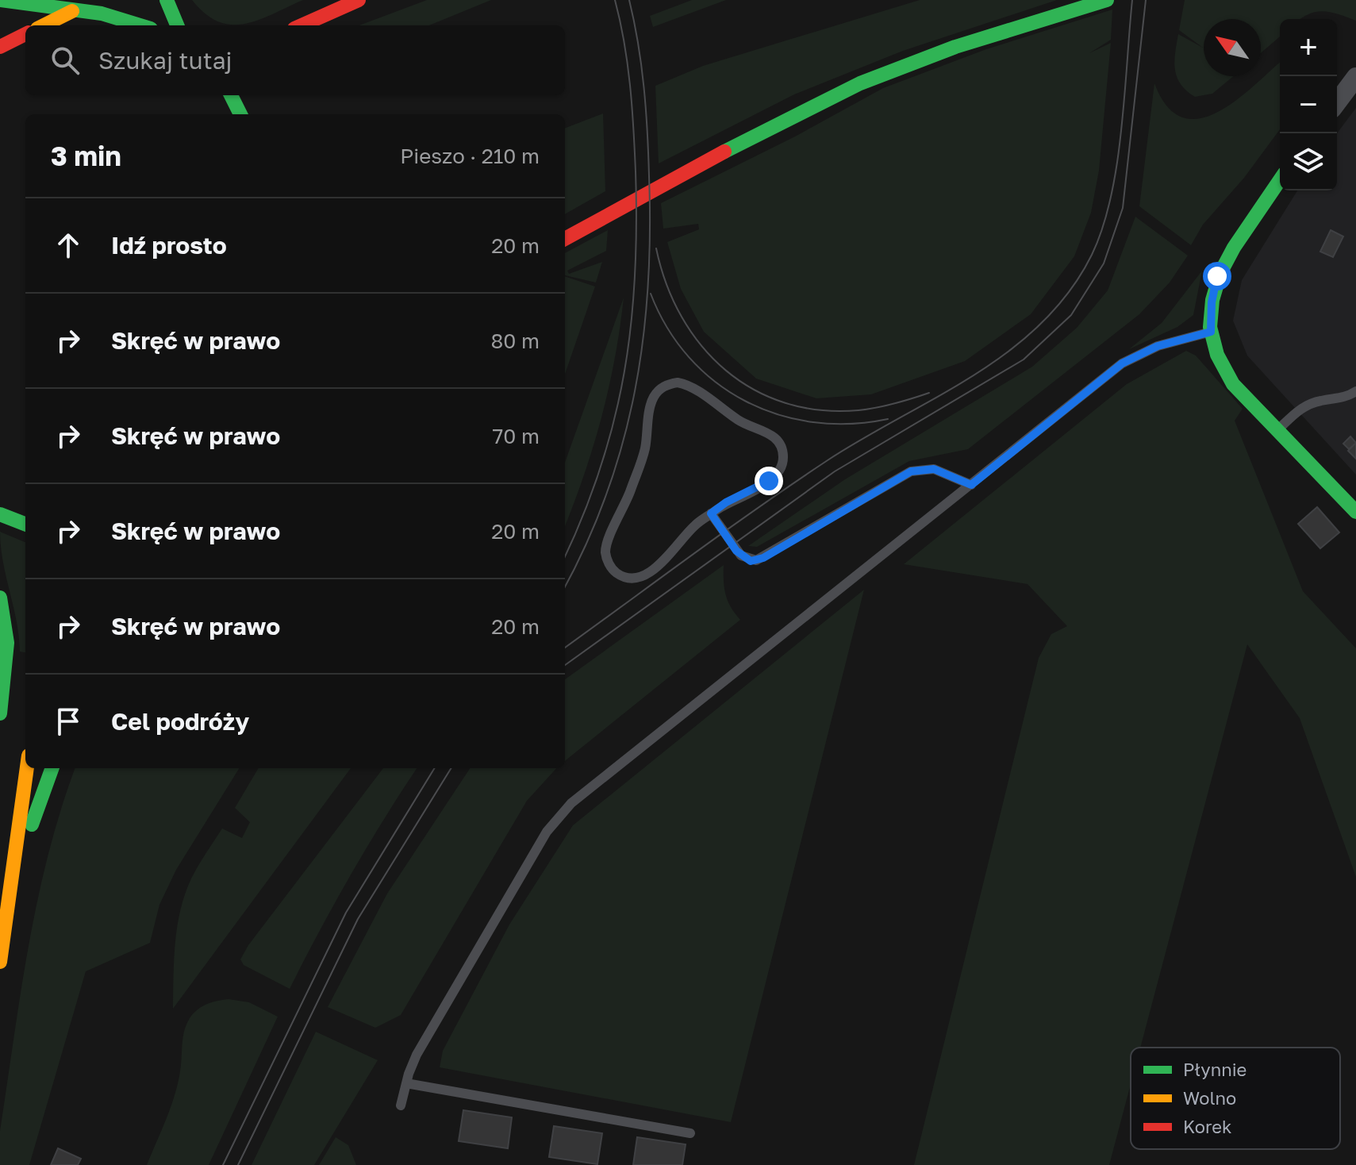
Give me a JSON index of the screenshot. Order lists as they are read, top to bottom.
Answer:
{
  "legend": ["Płynnie", "Wolno", "Korek"],
  "north": "top left",
  "page": {
    "map_buttons": ["+", "−"],
    "search": "Szukaj tutaj",
    "heading": ["3 min", "Pieszo · 210 m"],
    "list": [
      ["Idź prosto", "20 m"],
      ["Skręć w prawo", "80 m"],
      ["Skręć w prawo", "70 m"],
      ["Skręć w prawo", "20 m"],
      ["Skręć w prawo", "20 m"],
      "Cel podróży"
    ]
  }
}
